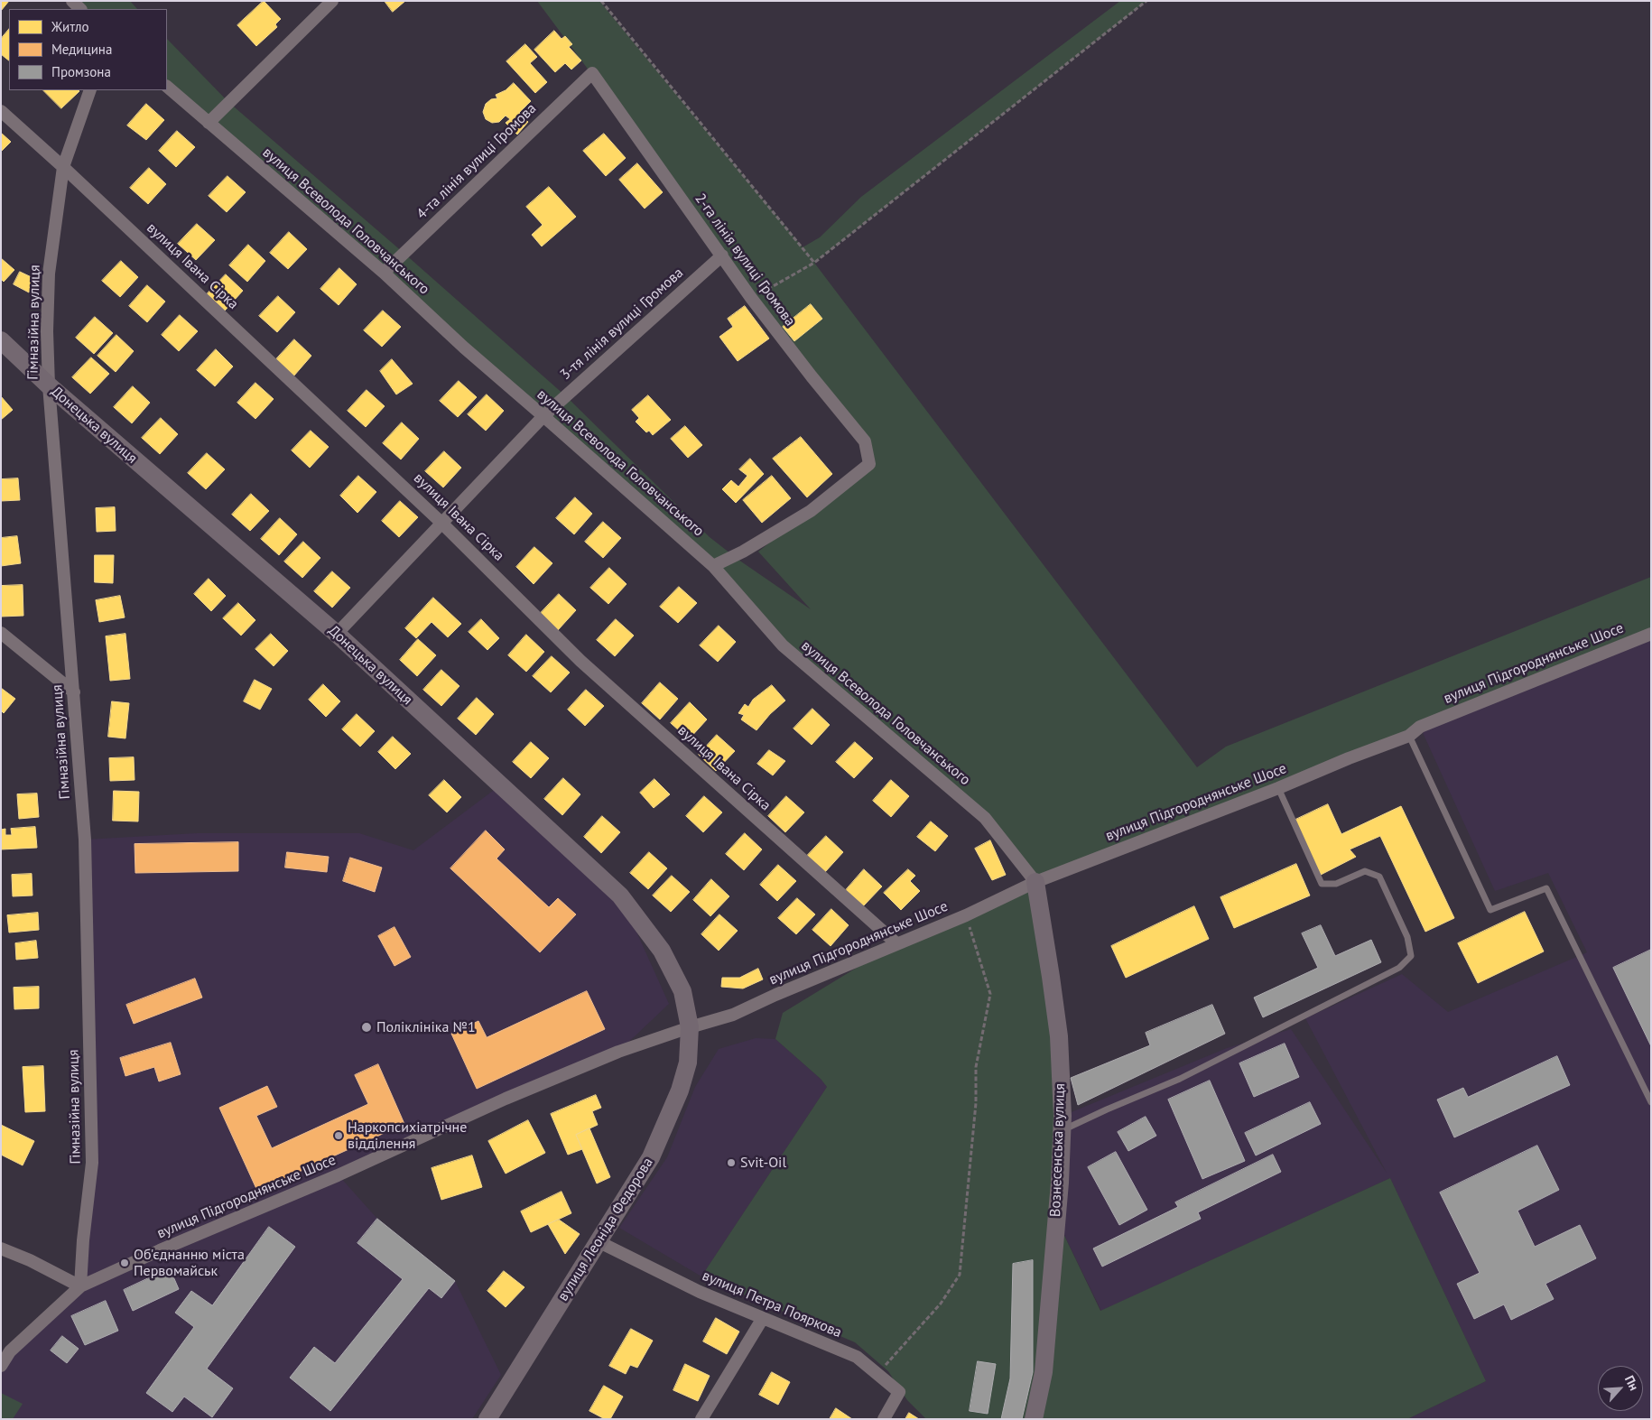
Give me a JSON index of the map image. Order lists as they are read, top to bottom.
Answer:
{
  "streets": {
    "street": [
      "4-та лінія вулиці Громова",
      "вулиця Всеволода Головчанського",
      "2-га лінія вулиці Громова",
      "вулиця Івана Сірка",
      "Гімназійна вулиця",
      "3-тя лінія вулиці Громова",
      "Донецька вулиця",
      "вулиця Підгороднянське Шосе",
      "Вознесенська вулиця",
      "вулиця Леоніда Федорова",
      "вулиця Петра Пояркова"
    ]
  },
  "crossings": [
    ["4-та лінія вулиці Громова", "вулиця Всеволода Головчанського"],
    ["4-та лінія вулиці Громова", "2-га лінія вулиці Громова"],
    ["вулиця Всеволода Головчанського", "2-га лінія вулиці Громова"],
    ["вулиця Всеволода Головчанського", "3-тя лінія вулиці Громова"],
    ["вулиця Всеволода Головчанського", "вулиця Підгороднянське Шосе"],
    ["вулиця Всеволода Головчанського", "Вознесенська вулиця"],
    ["2-га лінія вулиці Громова", "3-тя лінія вулиці Громова"],
    ["вулиця Івана Сірка", "Гімназійна вулиця"],
    ["вулиця Івана Сірка", "3-тя лінія вулиці Громова"],
    ["вулиця Івана Сірка", "вулиця Підгороднянське Шосе"],
    ["Гімназійна вулиця", "Донецька вулиця"],
    ["Гімназійна вулиця", "вулиця Підгороднянське Шосе"],
    ["3-тя лінія вулиці Громова", "Донецька вулиця"],
    ["Донецька вулиця", "вулиця Підгороднянське Шосе"],
    ["Донецька вулиця", "вулиця Леоніда Федорова"],
    ["вулиця Підгороднянське Шосе", "Вознесенська вулиця"],
    ["вулиця Підгороднянське Шосе", "вулиця Леоніда Федорова"],
    ["вулиця Леоніда Федорова", "вулиця Петра Пояркова"]
  ],
  "places": [
    "Поліклініка №1",
    "Наркопсихіатрічне відділення",
    "Svit-Oil",
    "Об'єднанню міста Первомайськ"
  ],
  "legend": ["Житло", "Медицина", "Промзона"],
  "north": "top right"
}
